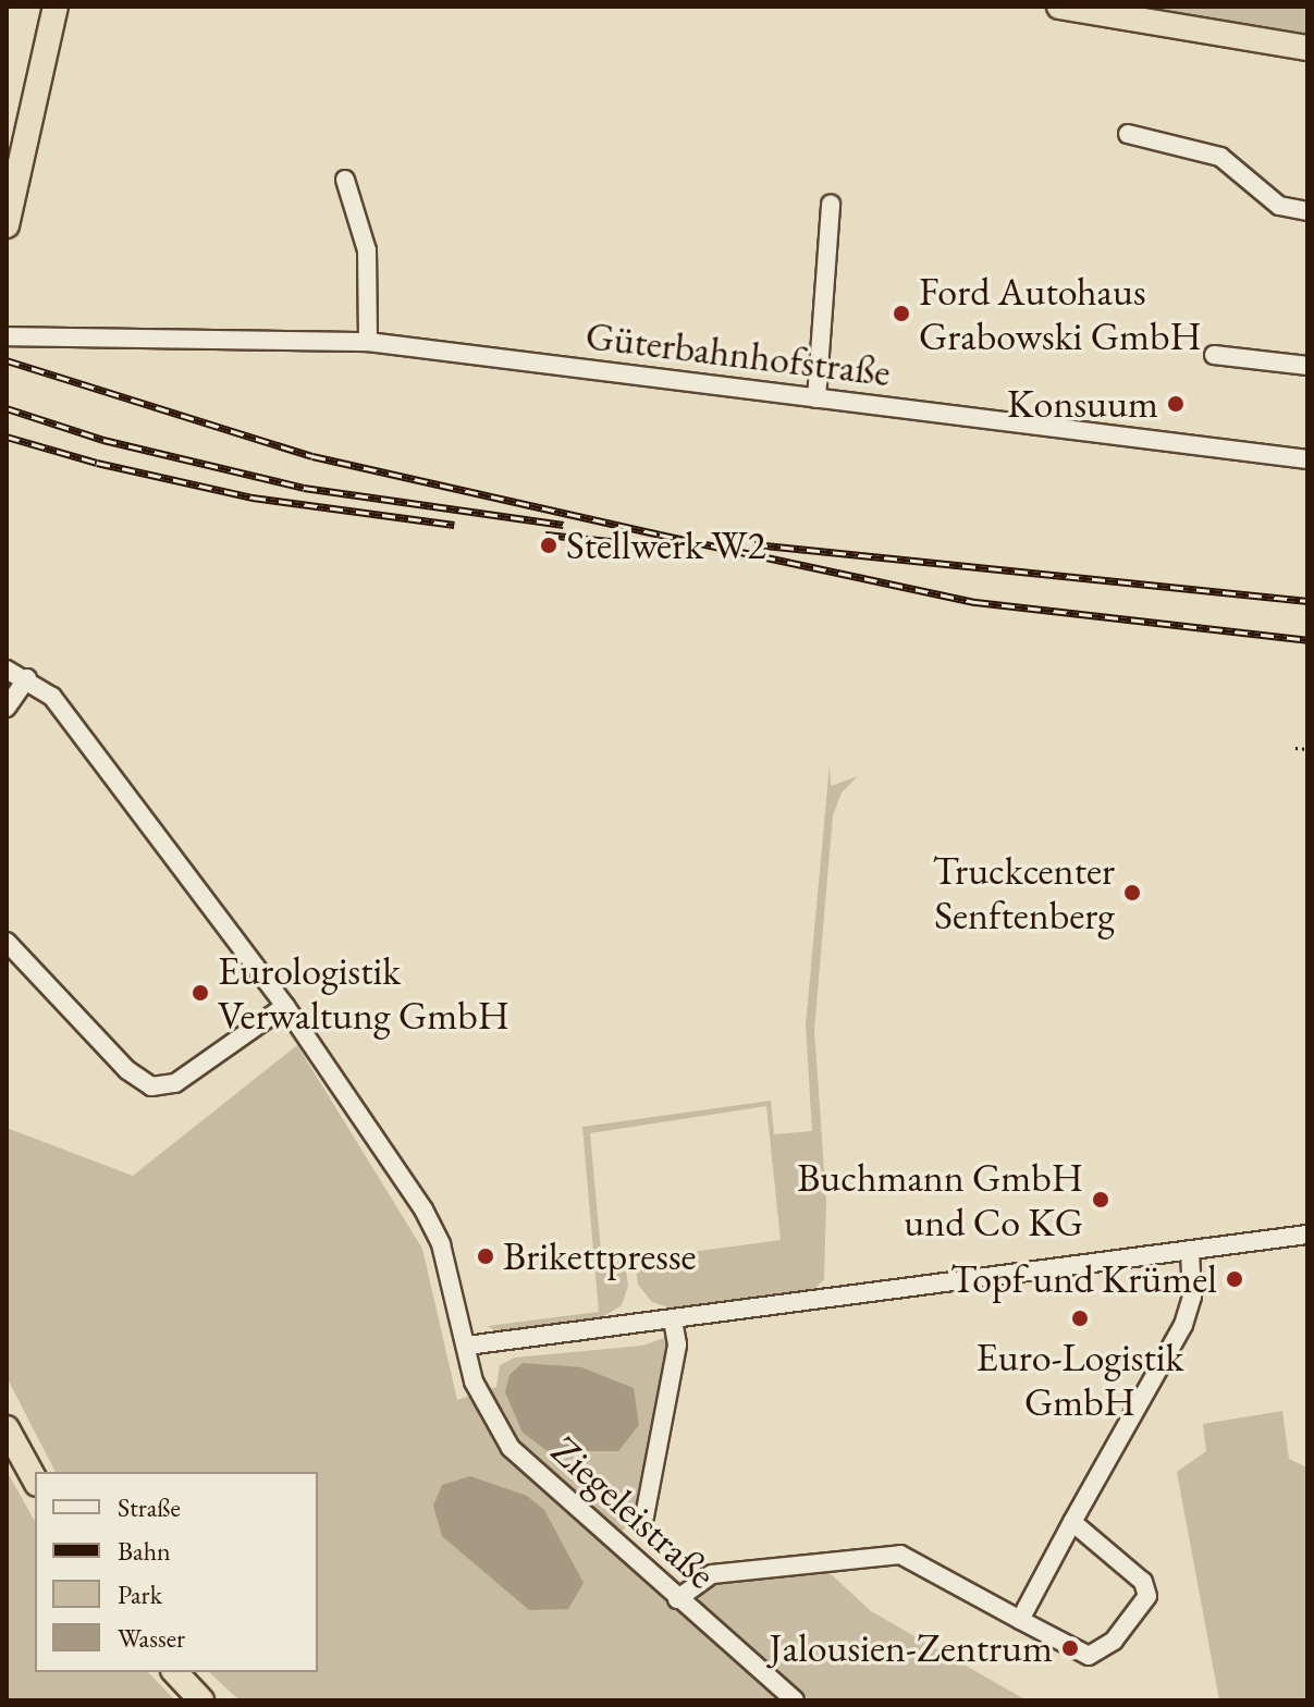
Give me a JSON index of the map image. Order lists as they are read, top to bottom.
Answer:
{
  "streets": {
    "street": ["Güterbahnhofstraße", "Ziegeleistraße"]
  },
  "places": [
    "Ford Autohaus Grabowski GmbH",
    "Konsuum",
    "Stellwerk W2",
    "Truckcenter Senftenberg",
    "Eurologistik Verwaltung GmbH",
    "Buchmann GmbH und Co KG",
    "Brikettpresse",
    "Topf und Krümel",
    "Euro-Logistik GmbH",
    "Jalousien-Zentrum"
  ],
  "legend": [
    "Straße",
    "Bahn",
    "Park",
    "Wasser"
  ]
}
